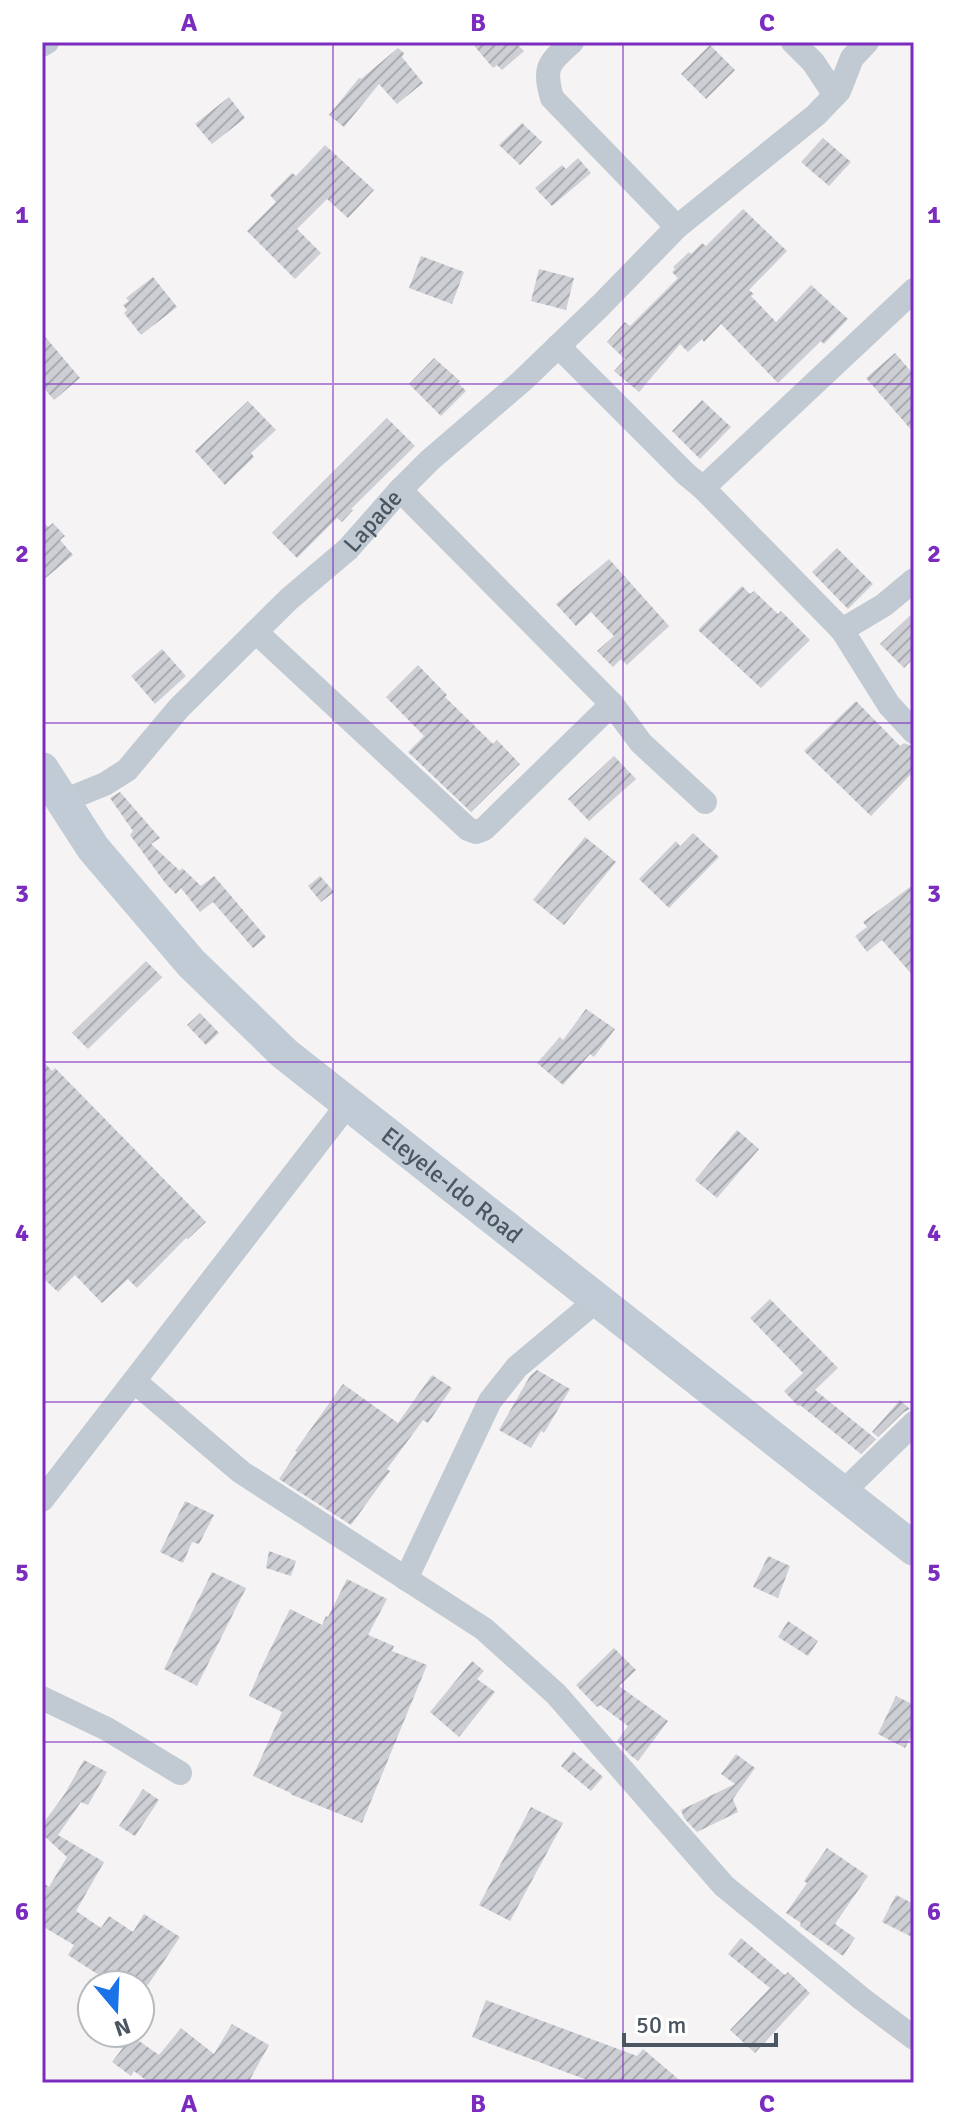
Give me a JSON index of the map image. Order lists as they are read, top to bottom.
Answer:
{
  "streets": {
    "main road": ["Eleyele-Ido Road"],
    "street": ["Lapade"]
  },
  "crossings": [
    ["Lapade", "Eleyele-Ido Road"]
  ],
  "scale_bar": "50 m",
  "north": "bottom",
  "grid": {
    "columns": ["A", "B", "C"],
    "rows": [
      "1",
      "2",
      "3",
      "4",
      "5",
      "6"
    ]
  }
}
